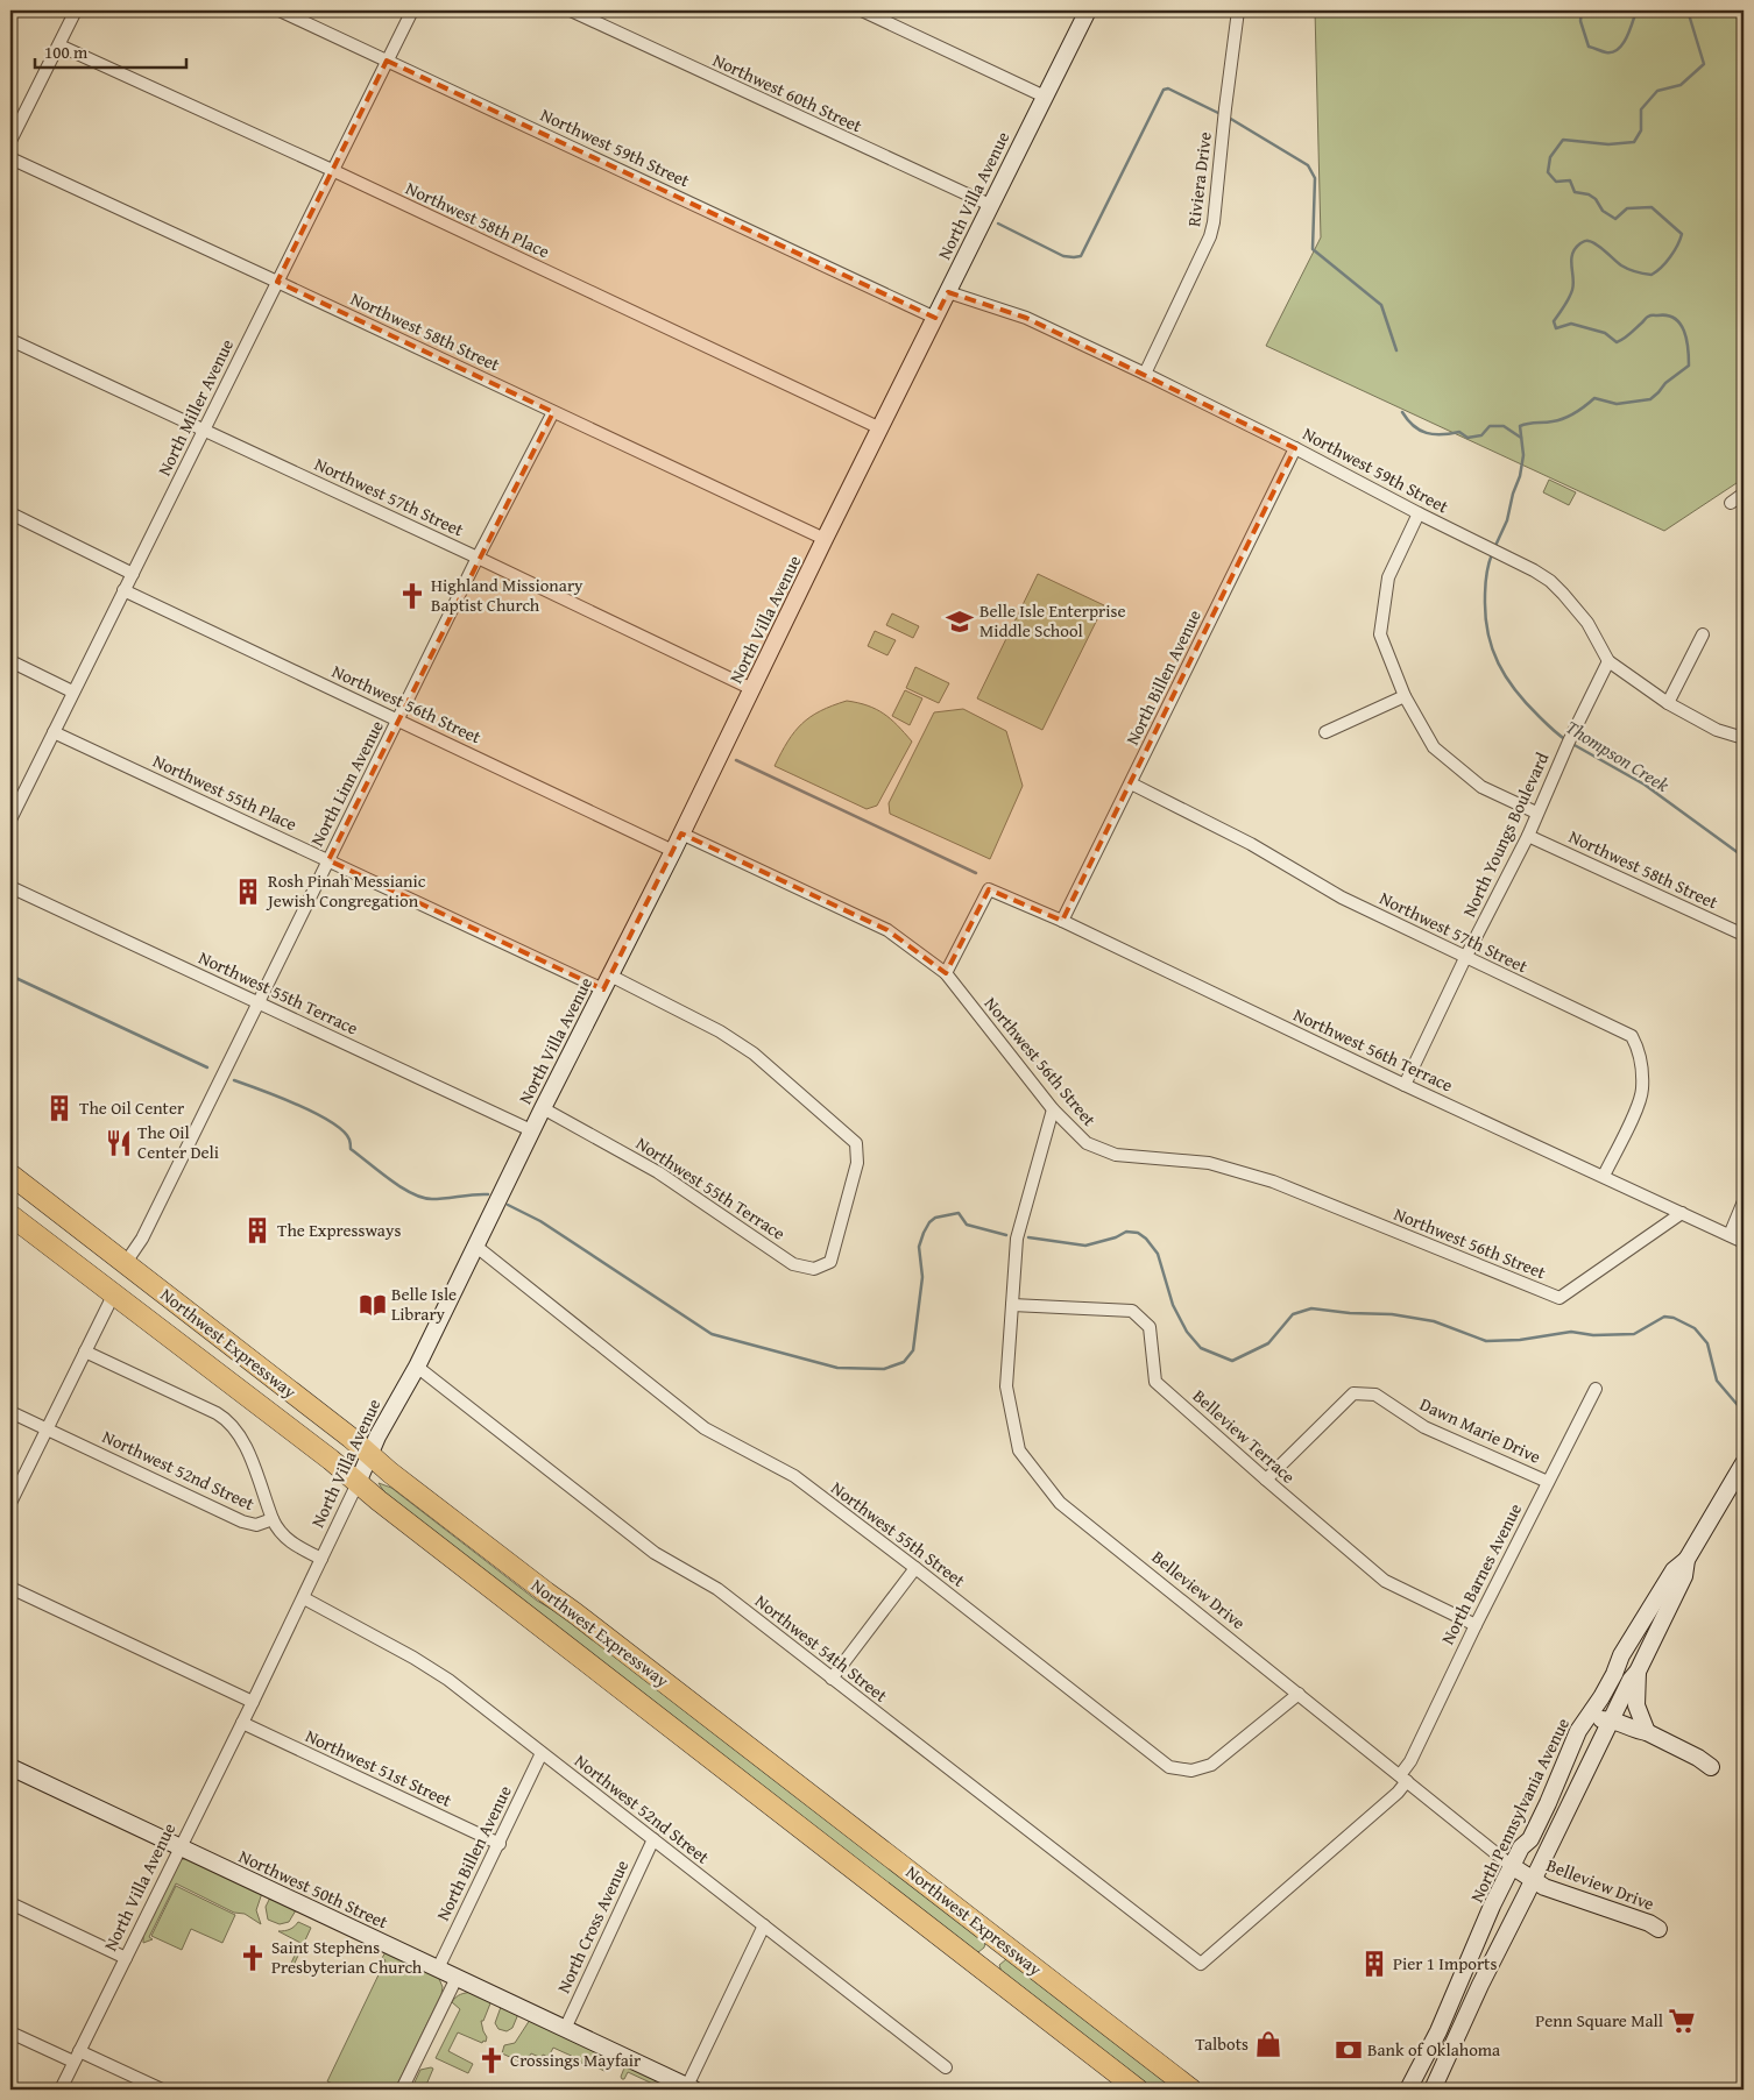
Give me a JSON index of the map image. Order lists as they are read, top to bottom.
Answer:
{
  "streets": {
    "highway": ["Northwest Expressway"],
    "street": [
      "Northwest 60th Street",
      "Northwest 59th Street",
      "Riviera Drive",
      "North Villa Avenue",
      "Northwest 58th Place",
      "Northwest 58th Street",
      "North Miller Avenue",
      "Northwest 57th Street",
      "North Billen Avenue",
      "Northwest 56th Street",
      "North Linn Avenue",
      "Northwest 55th Place",
      "North Youngs Boulevard",
      "Northwest 55th Terrace",
      "Northwest 56th Terrace",
      "Dawn Marie Drive",
      "Belleview Terrace",
      "Northwest 52nd Street",
      "Northwest 55th Street",
      "North Barnes Avenue",
      "Belleview Drive",
      "Northwest 54th Street",
      "Northwest 51st Street",
      "North Pennsylvania Avenue",
      "Northwest 50th Street",
      "North Cross Avenue"
    ]
  },
  "crossings": [
    ["Northwest 60th Street", "North Villa Avenue"],
    ["Northwest 59th Street", "Riviera Drive"],
    ["Northwest 59th Street", "North Villa Avenue"],
    ["Northwest 59th Street", "North Miller Avenue"],
    ["Northwest 59th Street", "North Billen Avenue"],
    ["Northwest 59th Street", "North Youngs Boulevard"],
    ["North Villa Avenue", "Northwest 58th Place"],
    ["North Villa Avenue", "Northwest 58th Street"],
    ["North Villa Avenue", "Northwest 57th Street"],
    ["North Villa Avenue", "Northwest 56th Street"],
    ["North Villa Avenue", "Northwest 55th Place"],
    ["North Villa Avenue", "Northwest 55th Terrace"],
    ["North Villa Avenue", "Northwest Expressway"],
    ["North Villa Avenue", "Northwest 52nd Street"],
    ["North Villa Avenue", "Northwest 55th Street"],
    ["North Villa Avenue", "Northwest 54th Street"],
    ["North Villa Avenue", "Northwest 51st Street"],
    ["North Villa Avenue", "Northwest 50th Street"],
    ["Northwest 58th Place", "North Miller Avenue"],
    ["Northwest 58th Street", "North Miller Avenue"],
    ["Northwest 58th Street", "North Linn Avenue"],
    ["Northwest 58th Street", "North Youngs Boulevard"],
    ["North Miller Avenue", "Northwest 57th Street"],
    ["North Miller Avenue", "Northwest 56th Street"],
    ["North Miller Avenue", "Northwest 55th Place"],
    ["Northwest 57th Street", "North Billen Avenue"],
    ["Northwest 57th Street", "North Linn Avenue"],
    ["Northwest 57th Street", "North Youngs Boulevard"],
    ["Northwest 57th Street", "Northwest 56th Terrace"],
    ["North Billen Avenue", "Northwest 56th Terrace"],
    ["North Billen Avenue", "Northwest 52nd Street"],
    ["North Billen Avenue", "Northwest 51st Street"],
    ["North Billen Avenue", "Northwest 50th Street"],
    ["Northwest 56th Street", "North Linn Avenue"],
    ["Northwest 56th Street", "Northwest 56th Terrace"],
    ["Northwest 56th Street", "Belleview Drive"],
    ["North Linn Avenue", "Northwest 55th Place"],
    ["North Linn Avenue", "Northwest 55th Terrace"],
    ["North Linn Avenue", "Northwest Expressway"],
    ["Northwest 55th Place", "Northwest 55th Terrace"],
    ["North Youngs Boulevard", "Northwest 56th Terrace"],
    ["Dawn Marie Drive", "Belleview Terrace"],
    ["Dawn Marie Drive", "North Barnes Avenue"],
    ["Belleview Terrace", "North Barnes Avenue"],
    ["Belleview Terrace", "Belleview Drive"],
    ["Northwest 52nd Street", "North Cross Avenue"],
    ["Northwest 55th Street", "Belleview Drive"],
    ["North Barnes Avenue", "Belleview Drive"],
    ["North Barnes Avenue", "Northwest 54th Street"],
    ["Belleview Drive", "North Pennsylvania Avenue"],
    ["Northwest 50th Street", "North Cross Avenue"]
  ],
  "water": ["Thompson Creek"],
  "places": {
    "church": ["Highland Missionary Baptist Church", "Saint Stephens Presbyterian Church", "Crossings Mayfair"],
    "school or university": ["Belle Isle Enterprise Middle School"],
    "building": [
      "Rosh Pinah Messianic Jewish Congregation",
      "The Oil Center",
      "The Expressways",
      "Pier 1 Imports"
    ],
    "restaurant": ["The Oil Center Deli"],
    "library": ["Belle Isle Library"],
    "supermarket": ["Penn Square Mall"],
    "shop": ["Talbots"],
    "bank": ["Bank of Oklahoma"]
  },
  "scale_bar": "100 m"
}
